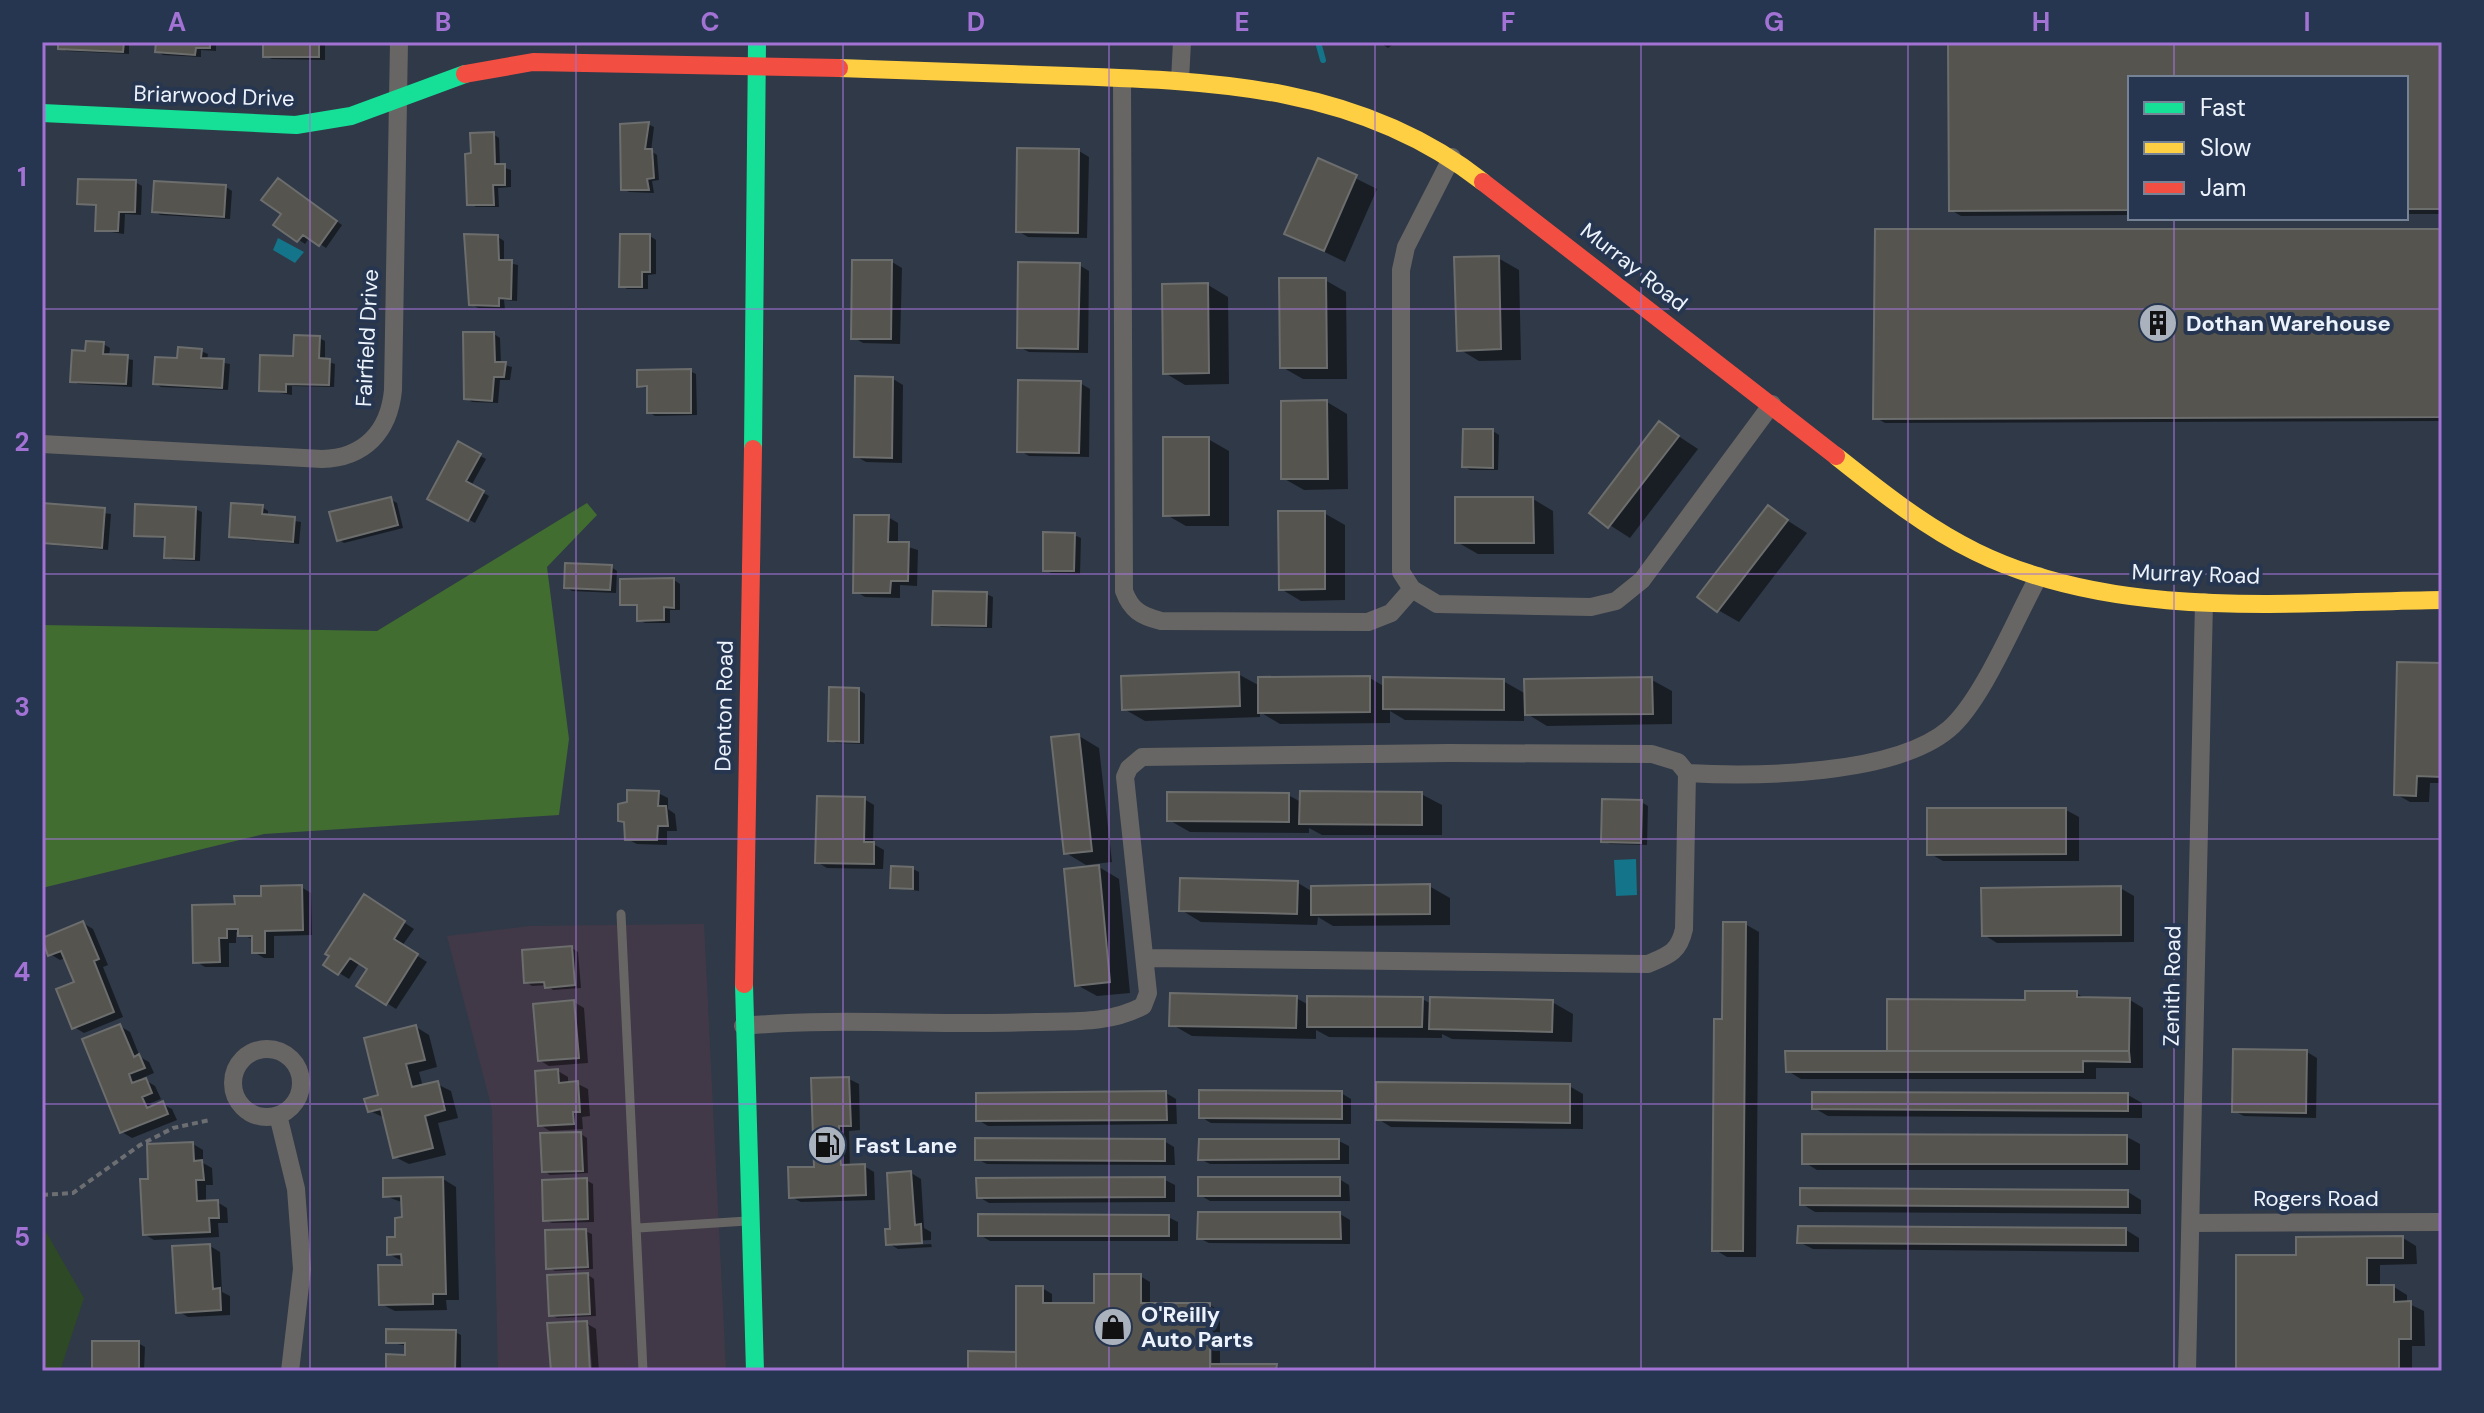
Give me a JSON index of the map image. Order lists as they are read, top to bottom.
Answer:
{
  "streets": {
    "street": [
      "Briarwood Drive",
      "Murray Road",
      "Fairfield Drive",
      "Denton Road",
      "Zenith Road",
      "Rogers Road"
    ]
  },
  "crossings": [
    ["Briarwood Drive", "Murray Road"],
    ["Briarwood Drive", "Fairfield Drive"],
    ["Briarwood Drive", "Denton Road"],
    ["Murray Road", "Denton Road"],
    ["Murray Road", "Zenith Road"],
    ["Zenith Road", "Rogers Road"]
  ],
  "places": {
    "building": ["Dothan Warehouse"],
    "fuel station": ["Fast Lane"],
    "shop": ["O'Reilly Auto Parts"]
  },
  "legend": ["Fast", "Slow", "Jam"],
  "grid": {
    "columns": [
      "A",
      "B",
      "C",
      "D",
      "E",
      "F",
      "G",
      "H",
      "I"
    ],
    "rows": [
      "1",
      "2",
      "3",
      "4",
      "5"
    ]
  }
}
